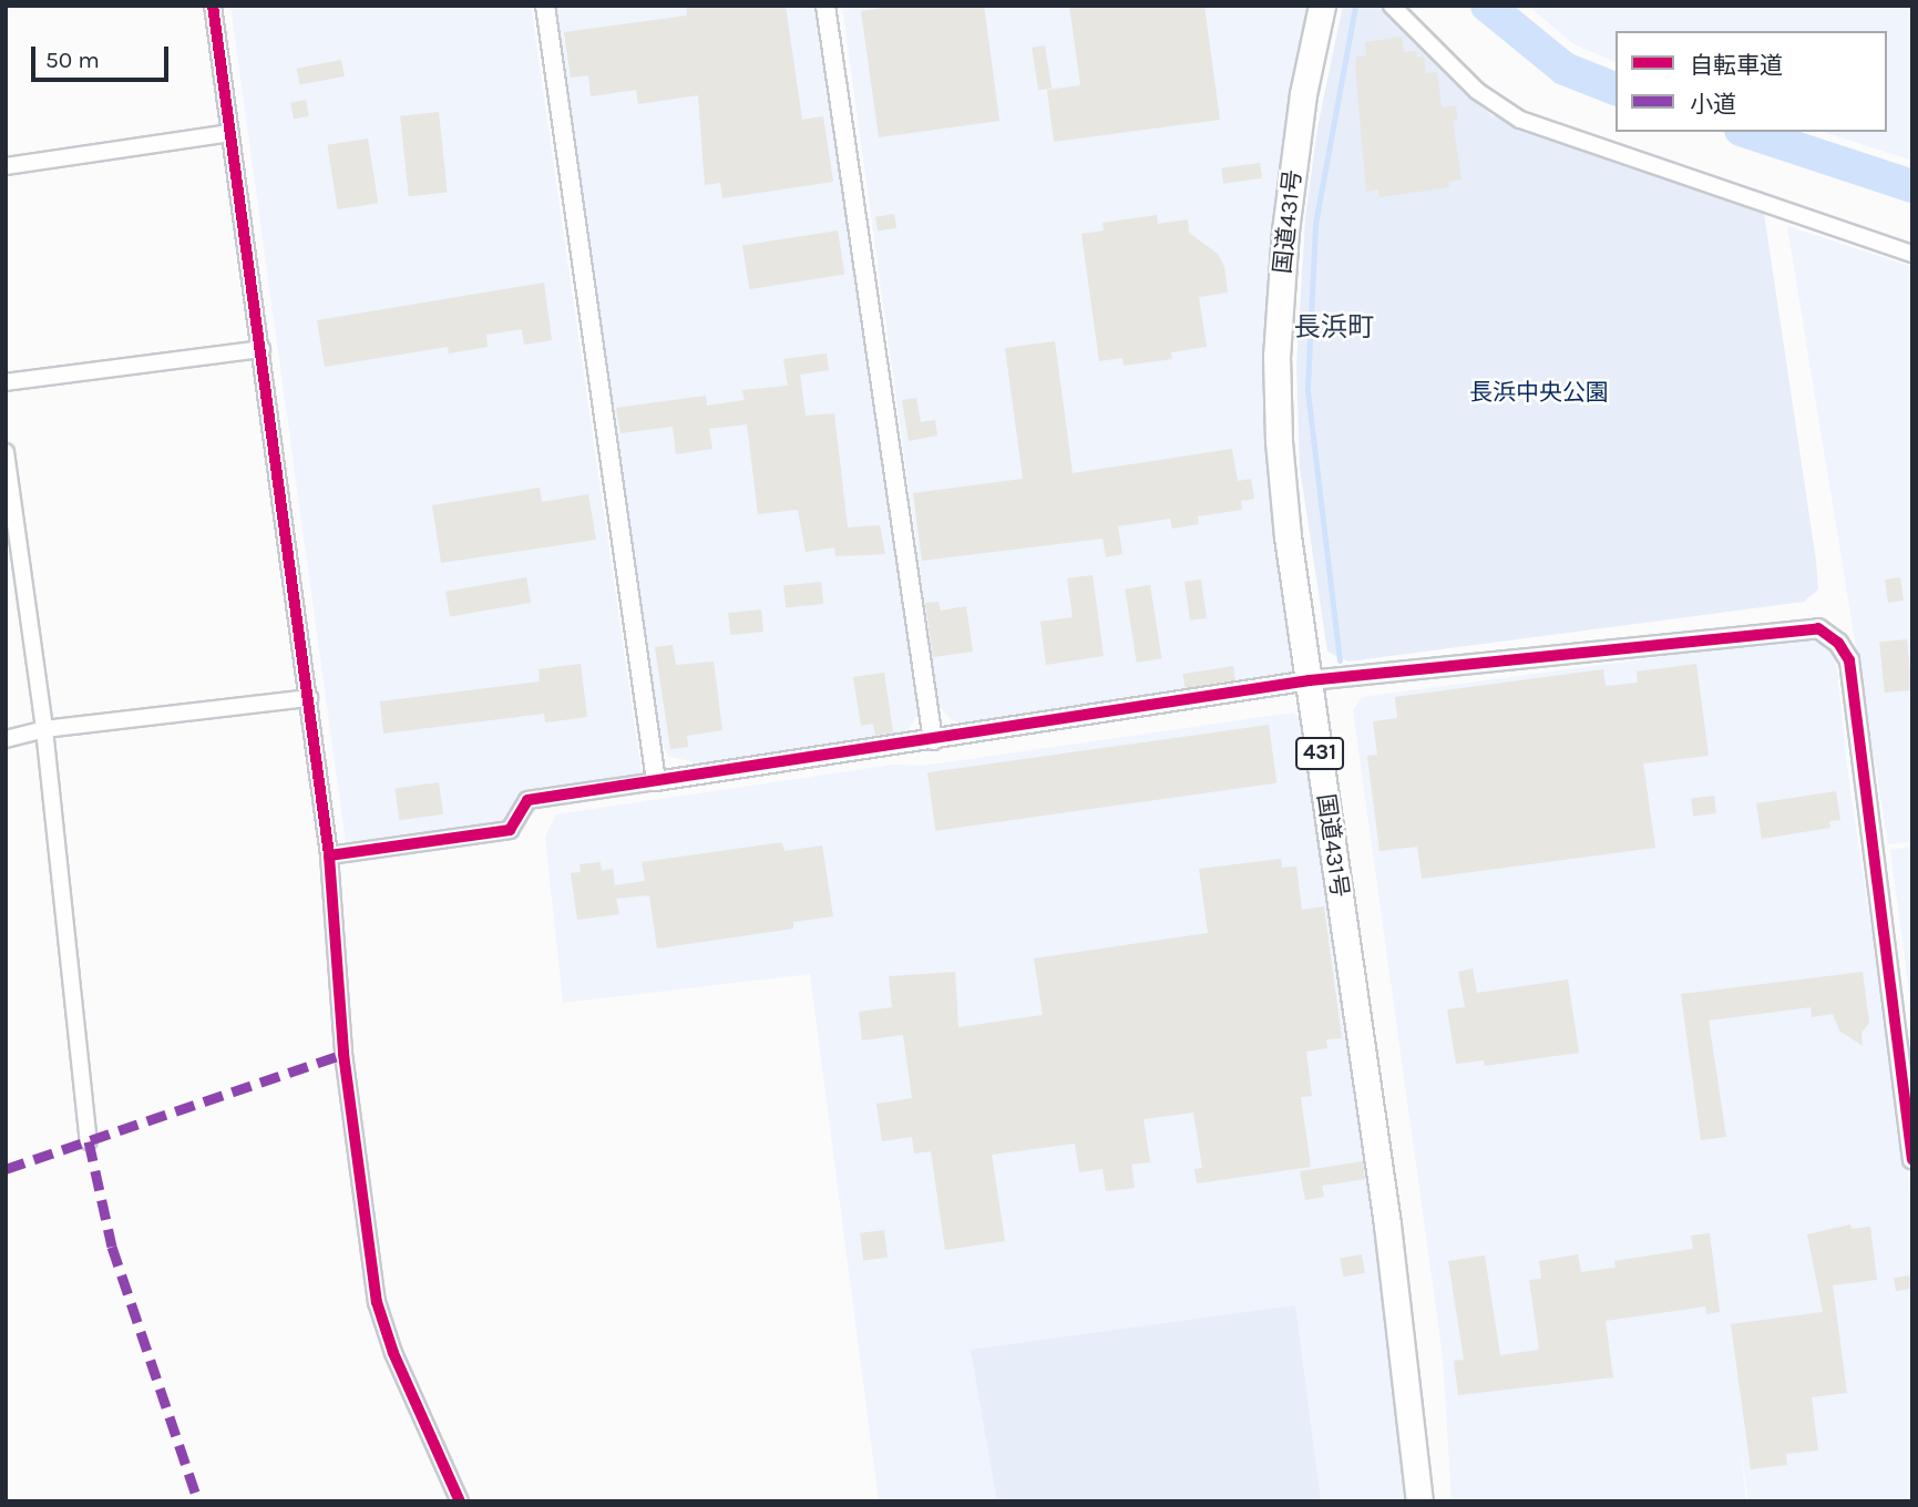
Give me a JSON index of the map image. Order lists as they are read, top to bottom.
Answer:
{
  "streets": {
    "highway": ["国道431号", "431"]
  },
  "districts": ["長浜町"],
  "parks": ["長浜中央公園"],
  "legend": ["自転車道", "小道"],
  "scale_bar": "50 m"
}
